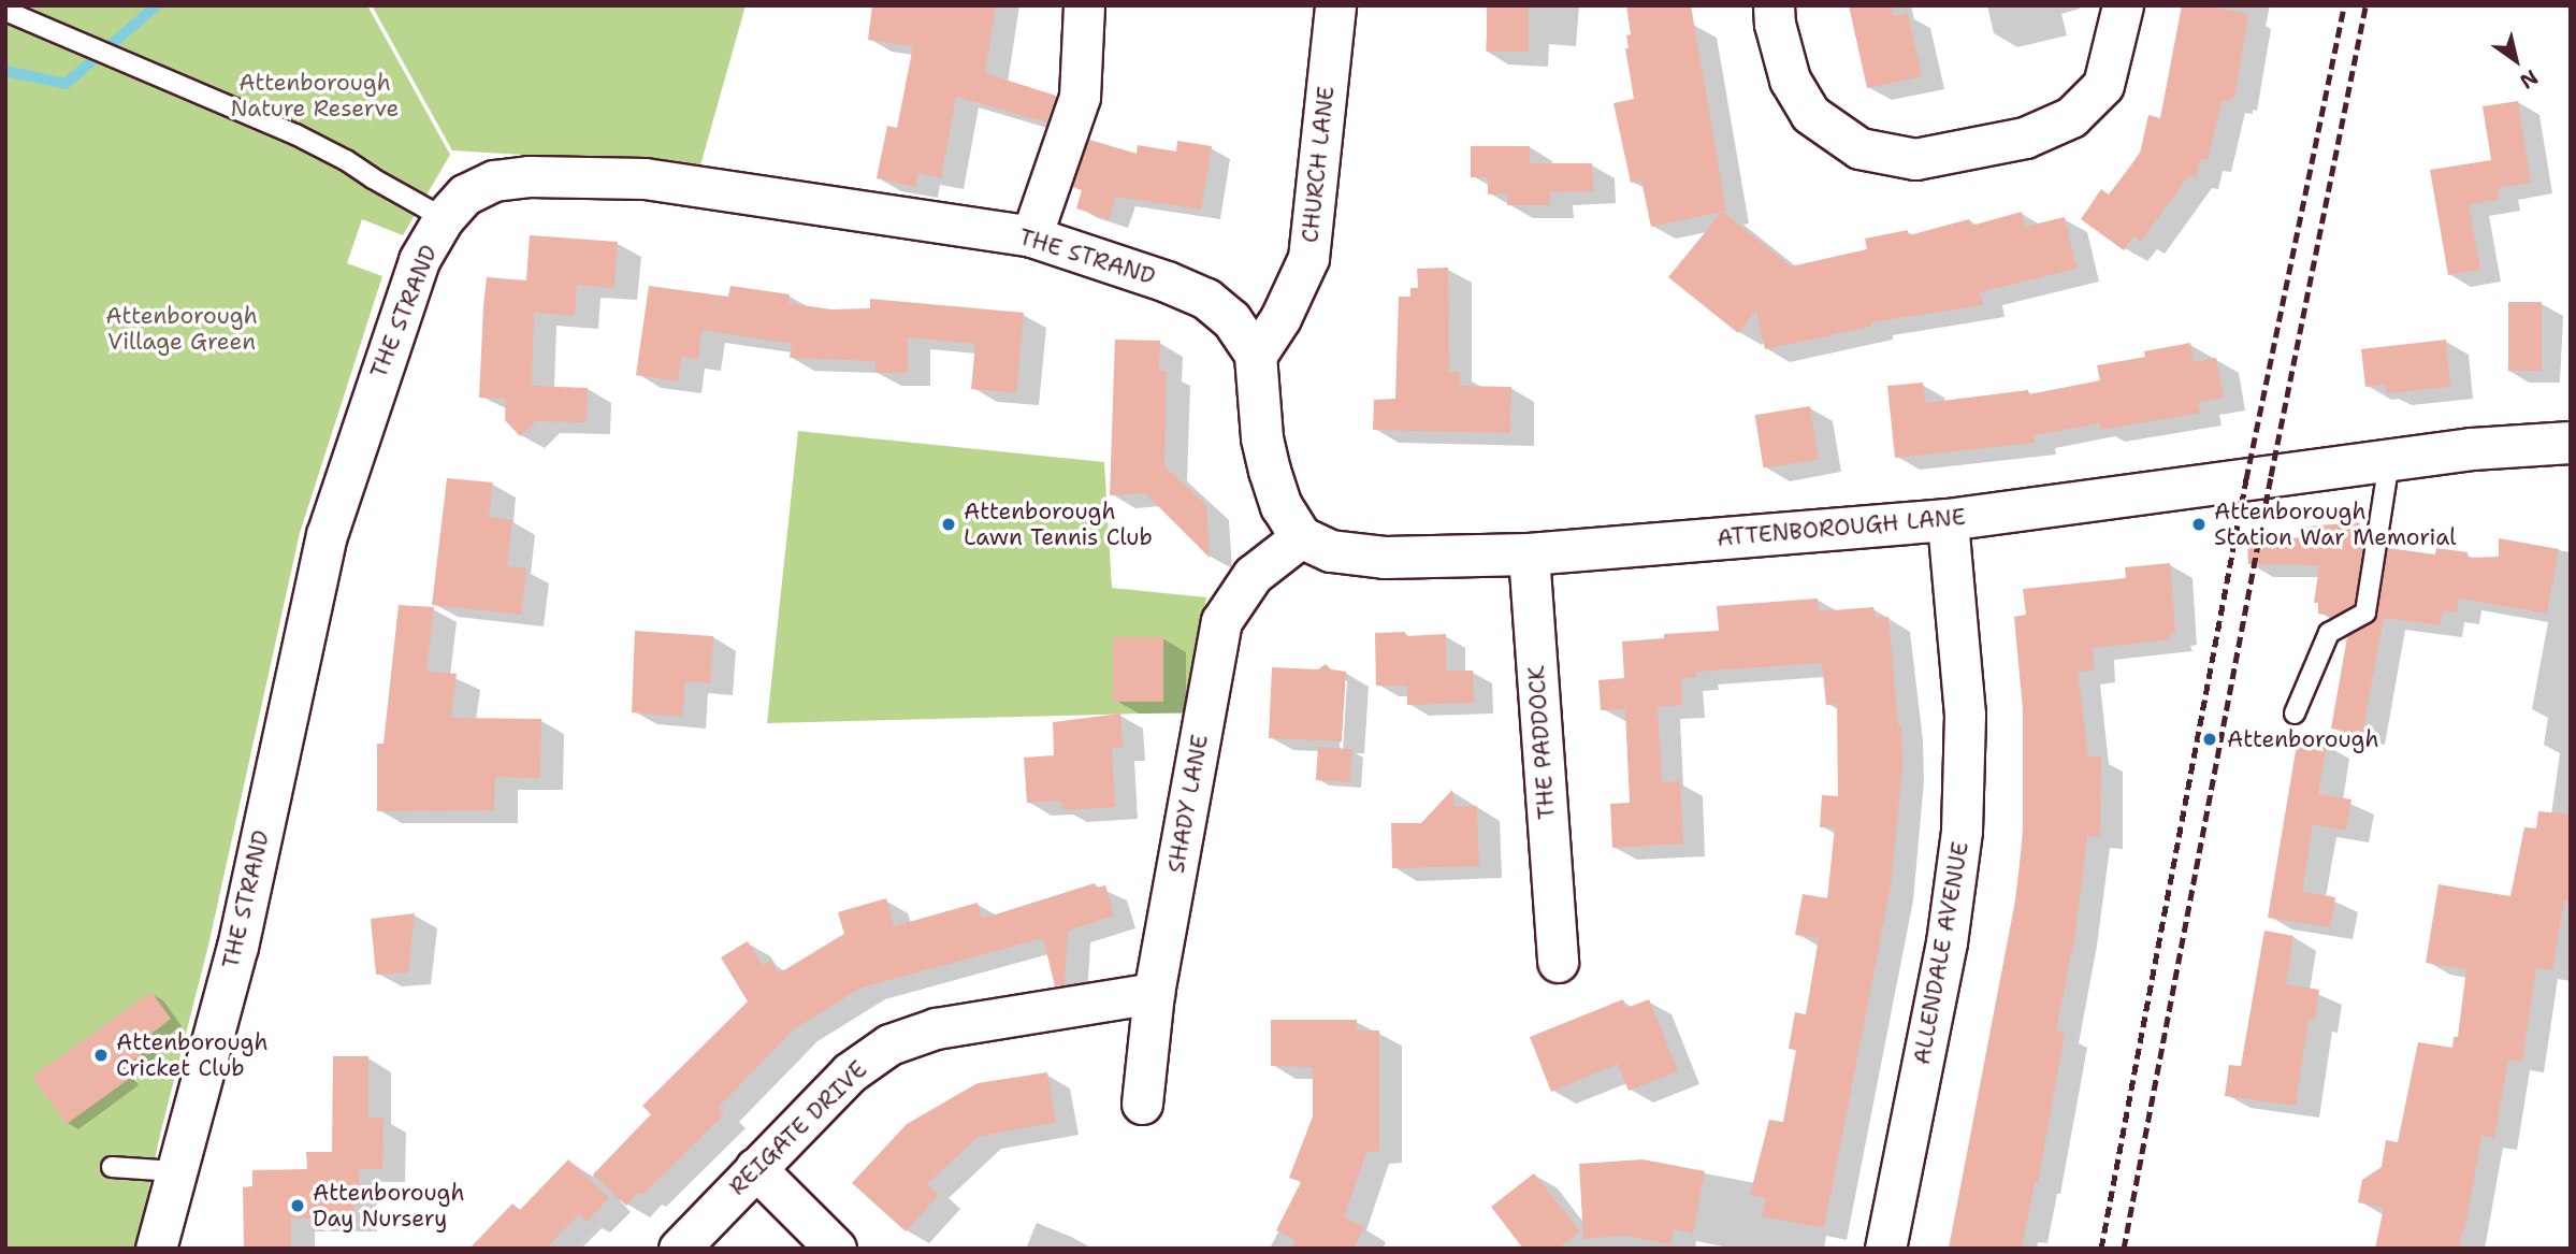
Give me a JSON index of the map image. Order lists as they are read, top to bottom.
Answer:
{
  "streets": {
    "street": [
      "CHURCH LANE",
      "THE STRAND",
      "ATTENBOROUGH LANE",
      "THE PADDOCK",
      "SHADY LANE",
      "ALLENDALE AVENUE",
      "REIGATE DRIVE"
    ]
  },
  "crossings": [
    ["CHURCH LANE", "THE STRAND"],
    ["ATTENBOROUGH LANE", "THE PADDOCK"],
    ["ATTENBOROUGH LANE", "SHADY LANE"],
    ["ATTENBOROUGH LANE", "ALLENDALE AVENUE"],
    ["SHADY LANE", "REIGATE DRIVE"]
  ],
  "parks": ["Attenborough Nature Reserve", "Attenborough Village Green"],
  "places": [
    "Attenborough Lawn Tennis Club",
    "Attenborough Station War Memorial",
    "Attenborough",
    "Attenborough Cricket Club",
    "Attenborough Day Nursery"
  ],
  "north": "bottom right"
}
